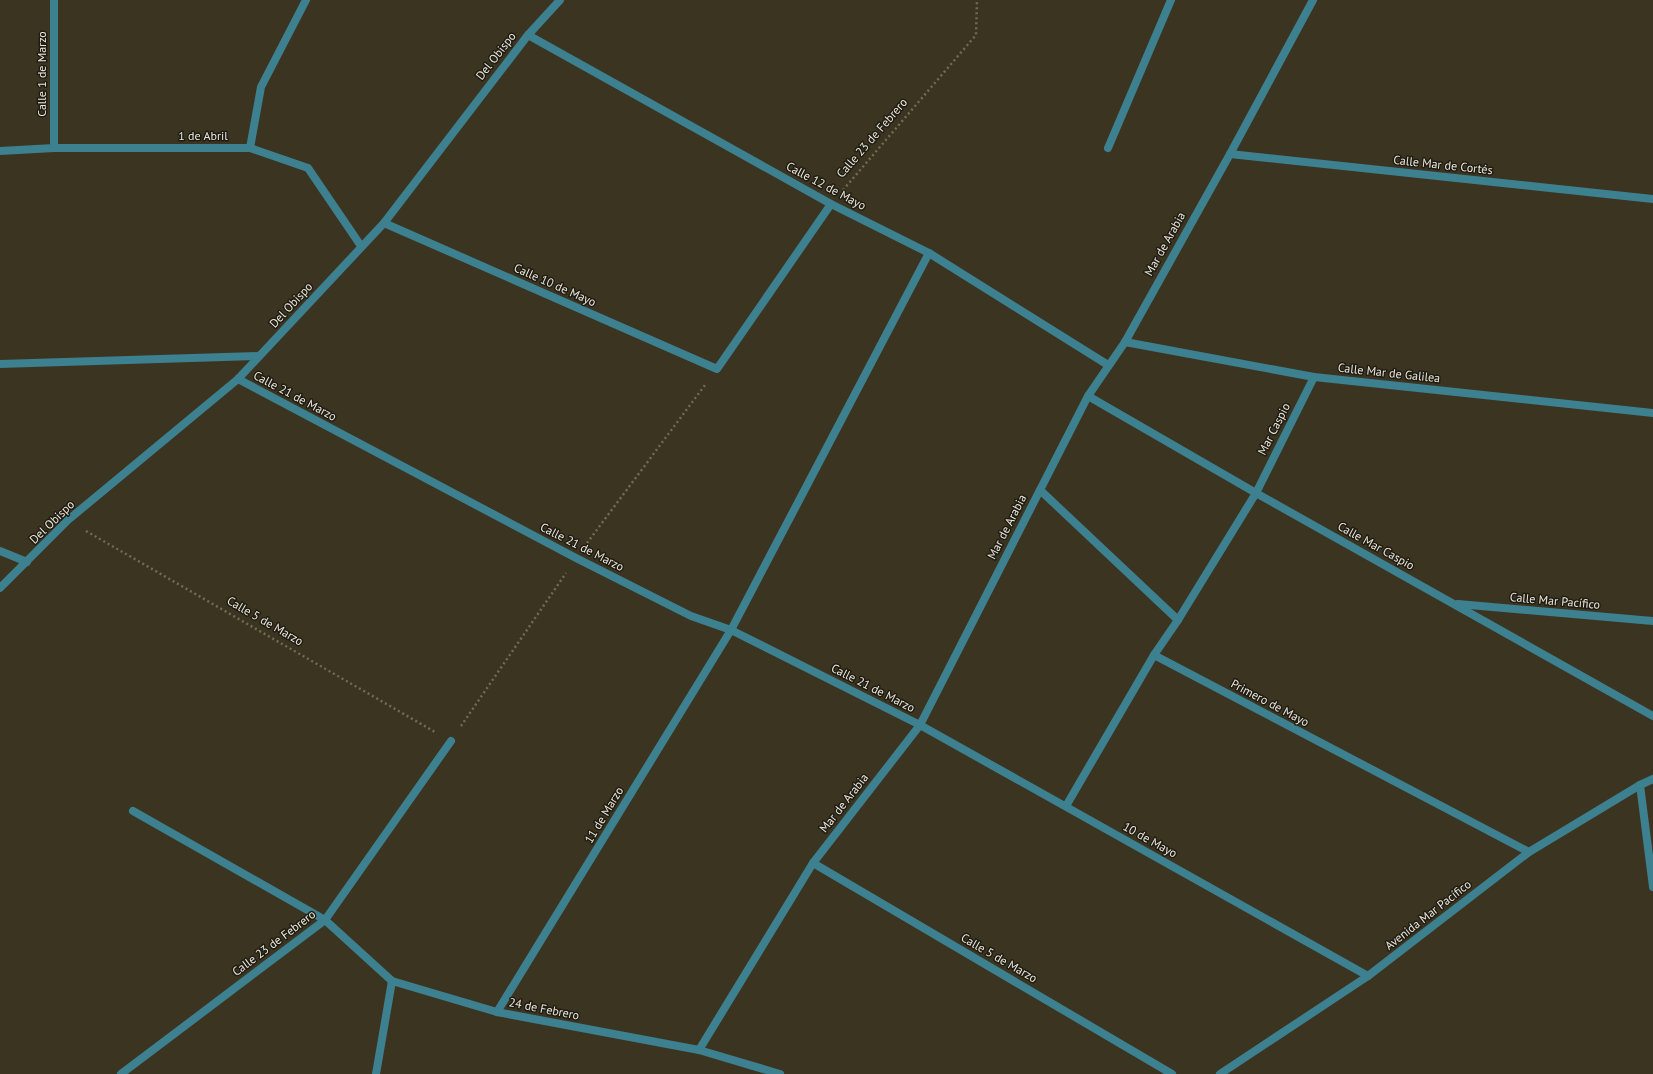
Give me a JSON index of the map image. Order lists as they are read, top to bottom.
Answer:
{
  "streets": {
    "street": [
      "Del Obispo",
      "Calle 1 de Marzo",
      "1 de Abril",
      "Calle 23 de Febrero",
      "Calle Mar de Cortés",
      "Calle 12 de Mayo",
      "Mar de Arabia",
      "Calle 10 de Mayo",
      "Calle Mar de Galilea",
      "Calle 21 de Marzo",
      "Mar Caspio",
      "Calle Mar Caspio",
      "Calle Mar Pacífico",
      "Calle 5 de Marzo",
      "Primero de Mayo",
      "11 de Marzo",
      "10 de Mayo",
      "Avenida Mar Pacífico",
      "24 de Febrero"
    ]
  },
  "crossings": [
    ["Del Obispo", "1 de Abril"],
    ["Del Obispo", "Calle 12 de Mayo"],
    ["Del Obispo", "Calle 10 de Mayo"],
    ["Del Obispo", "Calle 21 de Marzo"],
    ["Del Obispo", "Calle 5 de Marzo"],
    ["Calle 1 de Marzo", "1 de Abril"],
    ["Calle 23 de Febrero", "Calle 12 de Mayo"],
    ["Calle 23 de Febrero", "Calle 10 de Mayo"],
    ["Calle 23 de Febrero", "Calle 5 de Marzo"],
    ["Calle 23 de Febrero", "24 de Febrero"],
    ["Calle Mar de Cortés", "Mar de Arabia"],
    ["Calle 12 de Mayo", "Mar de Arabia"],
    ["Calle 12 de Mayo", "Calle 10 de Mayo"],
    ["Calle 12 de Mayo", "11 de Marzo"],
    ["Mar de Arabia", "Calle Mar de Galilea"],
    ["Mar de Arabia", "Calle 21 de Marzo"],
    ["Mar de Arabia", "Calle Mar Caspio"],
    ["Mar de Arabia", "Calle 5 de Marzo"],
    ["Mar de Arabia", "10 de Mayo"],
    ["Mar de Arabia", "24 de Febrero"],
    ["Calle Mar de Galilea", "Mar Caspio"],
    ["Calle 21 de Marzo", "11 de Marzo"],
    ["Calle 21 de Marzo", "10 de Mayo"],
    ["Mar Caspio", "Calle Mar Caspio"],
    ["Mar Caspio", "Primero de Mayo"],
    ["Calle Mar Caspio", "Calle Mar Pacífico"],
    ["Primero de Mayo", "Avenida Mar Pacífico"],
    ["11 de Marzo", "24 de Febrero"],
    ["10 de Mayo", "Avenida Mar Pacífico"]
  ]
}
